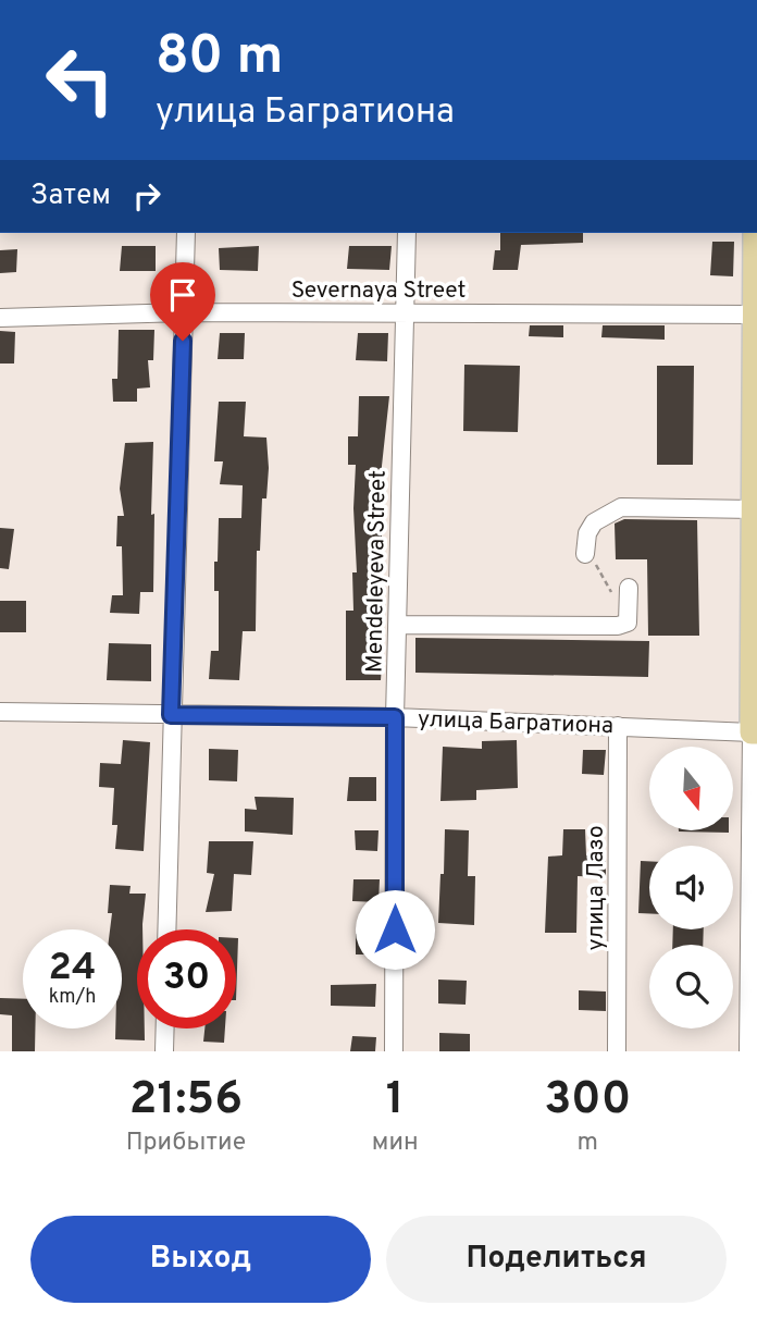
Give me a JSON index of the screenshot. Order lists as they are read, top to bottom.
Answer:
{
  "streets": {
    "street": [
      "Severnaya Street",
      "Mendeleyeva Street",
      "улица Багратиона",
      "улица Лазо"
    ]
  },
  "crossings": [
    ["Severnaya Street", "Mendeleyeva Street"],
    ["Mendeleyeva Street", "улица Багратиона"],
    ["улица Багратиона", "улица Лазо"]
  ],
  "north": "bottom",
  "page": {
    "turn": ["80 m", "улица Багратиона"],
    "then": "Затем",
    "speed": "24 km/h",
    "limit": "30",
    "eta": [
      "21:56",
      "Прибытие",
      "1",
      "мин",
      "300",
      "m"
    ],
    "buttons": ["Выход", "Поделиться"]
  }
}
